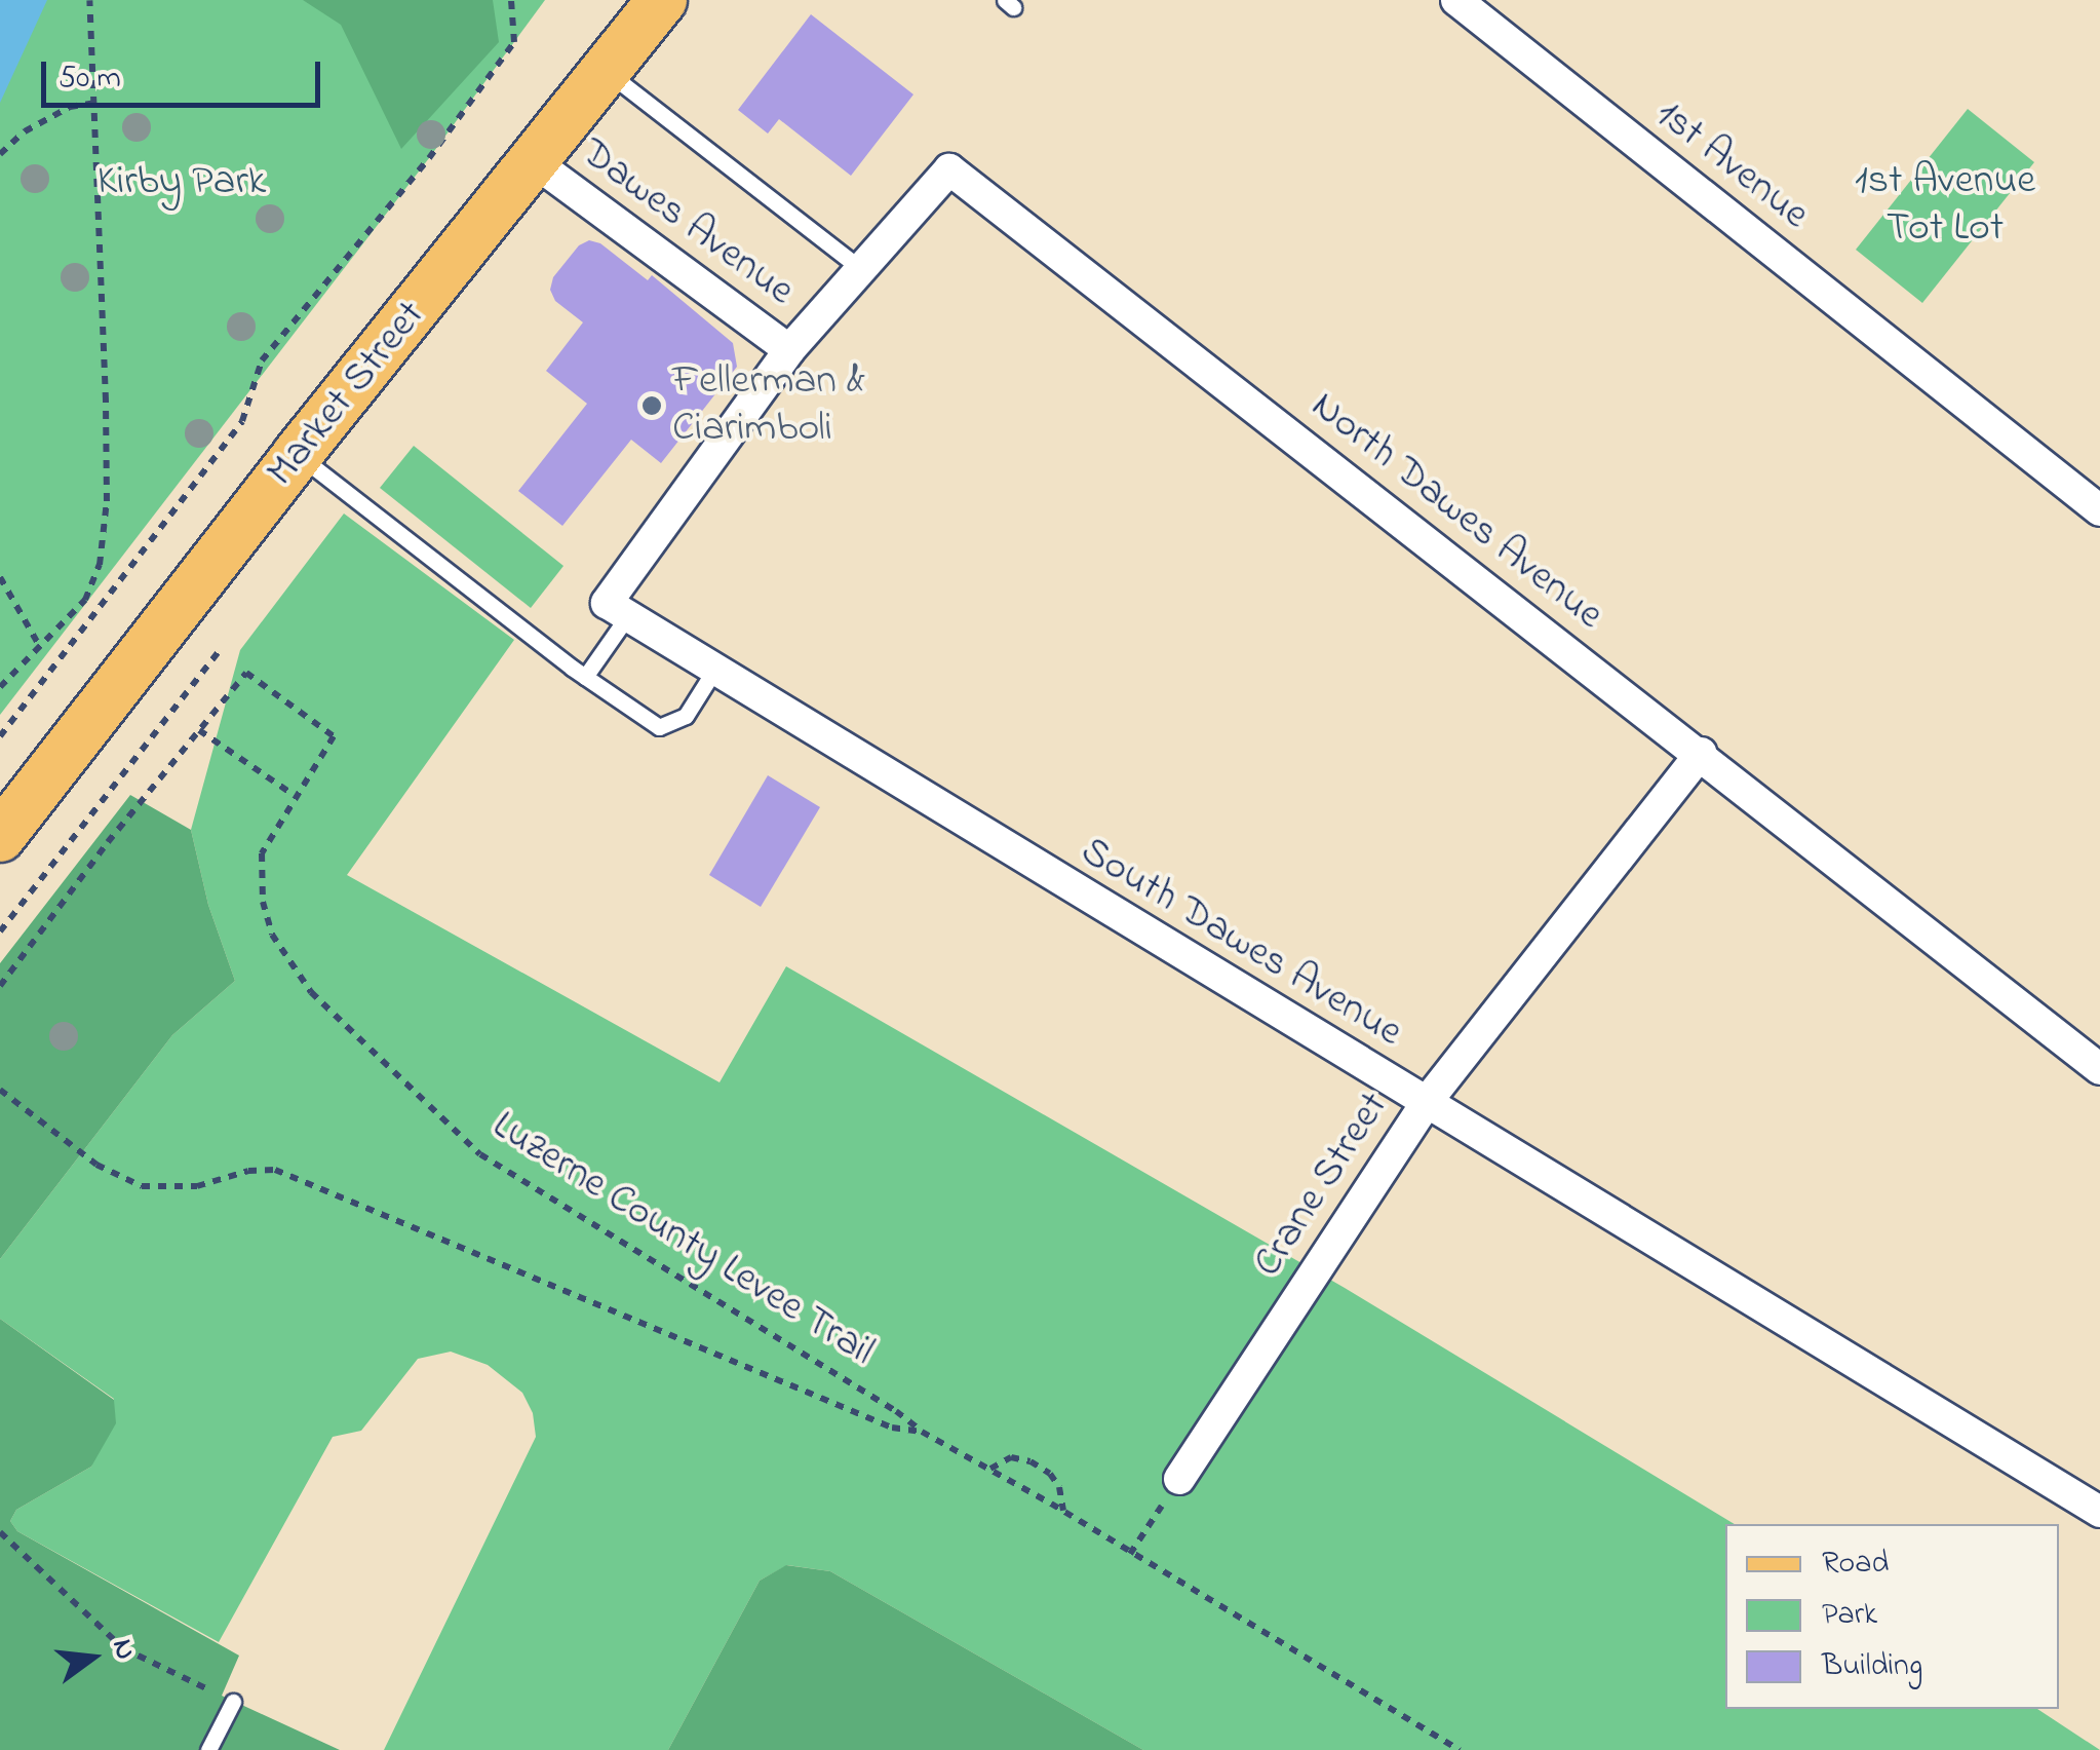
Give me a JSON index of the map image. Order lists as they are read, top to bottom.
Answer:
{
  "streets": {
    "main road": ["Market Street"],
    "street": [
      "1st Avenue",
      "Dawes Avenue",
      "North Dawes Avenue",
      "South Dawes Avenue",
      "Crane Street"
    ],
    "path": ["Luzerne County Levee Trail"]
  },
  "crossings": [
    ["Dawes Avenue", "Market Street"],
    ["Dawes Avenue", "North Dawes Avenue"],
    ["North Dawes Avenue", "Crane Street"],
    ["South Dawes Avenue", "Crane Street"]
  ],
  "parks": ["1st Avenue Tot Lot", "Kirby Park"],
  "places": ["Fellerman & Ciarimboli"],
  "legend": ["Road", "Park", "Building"],
  "scale_bar": "50 m",
  "north": "right"
}
